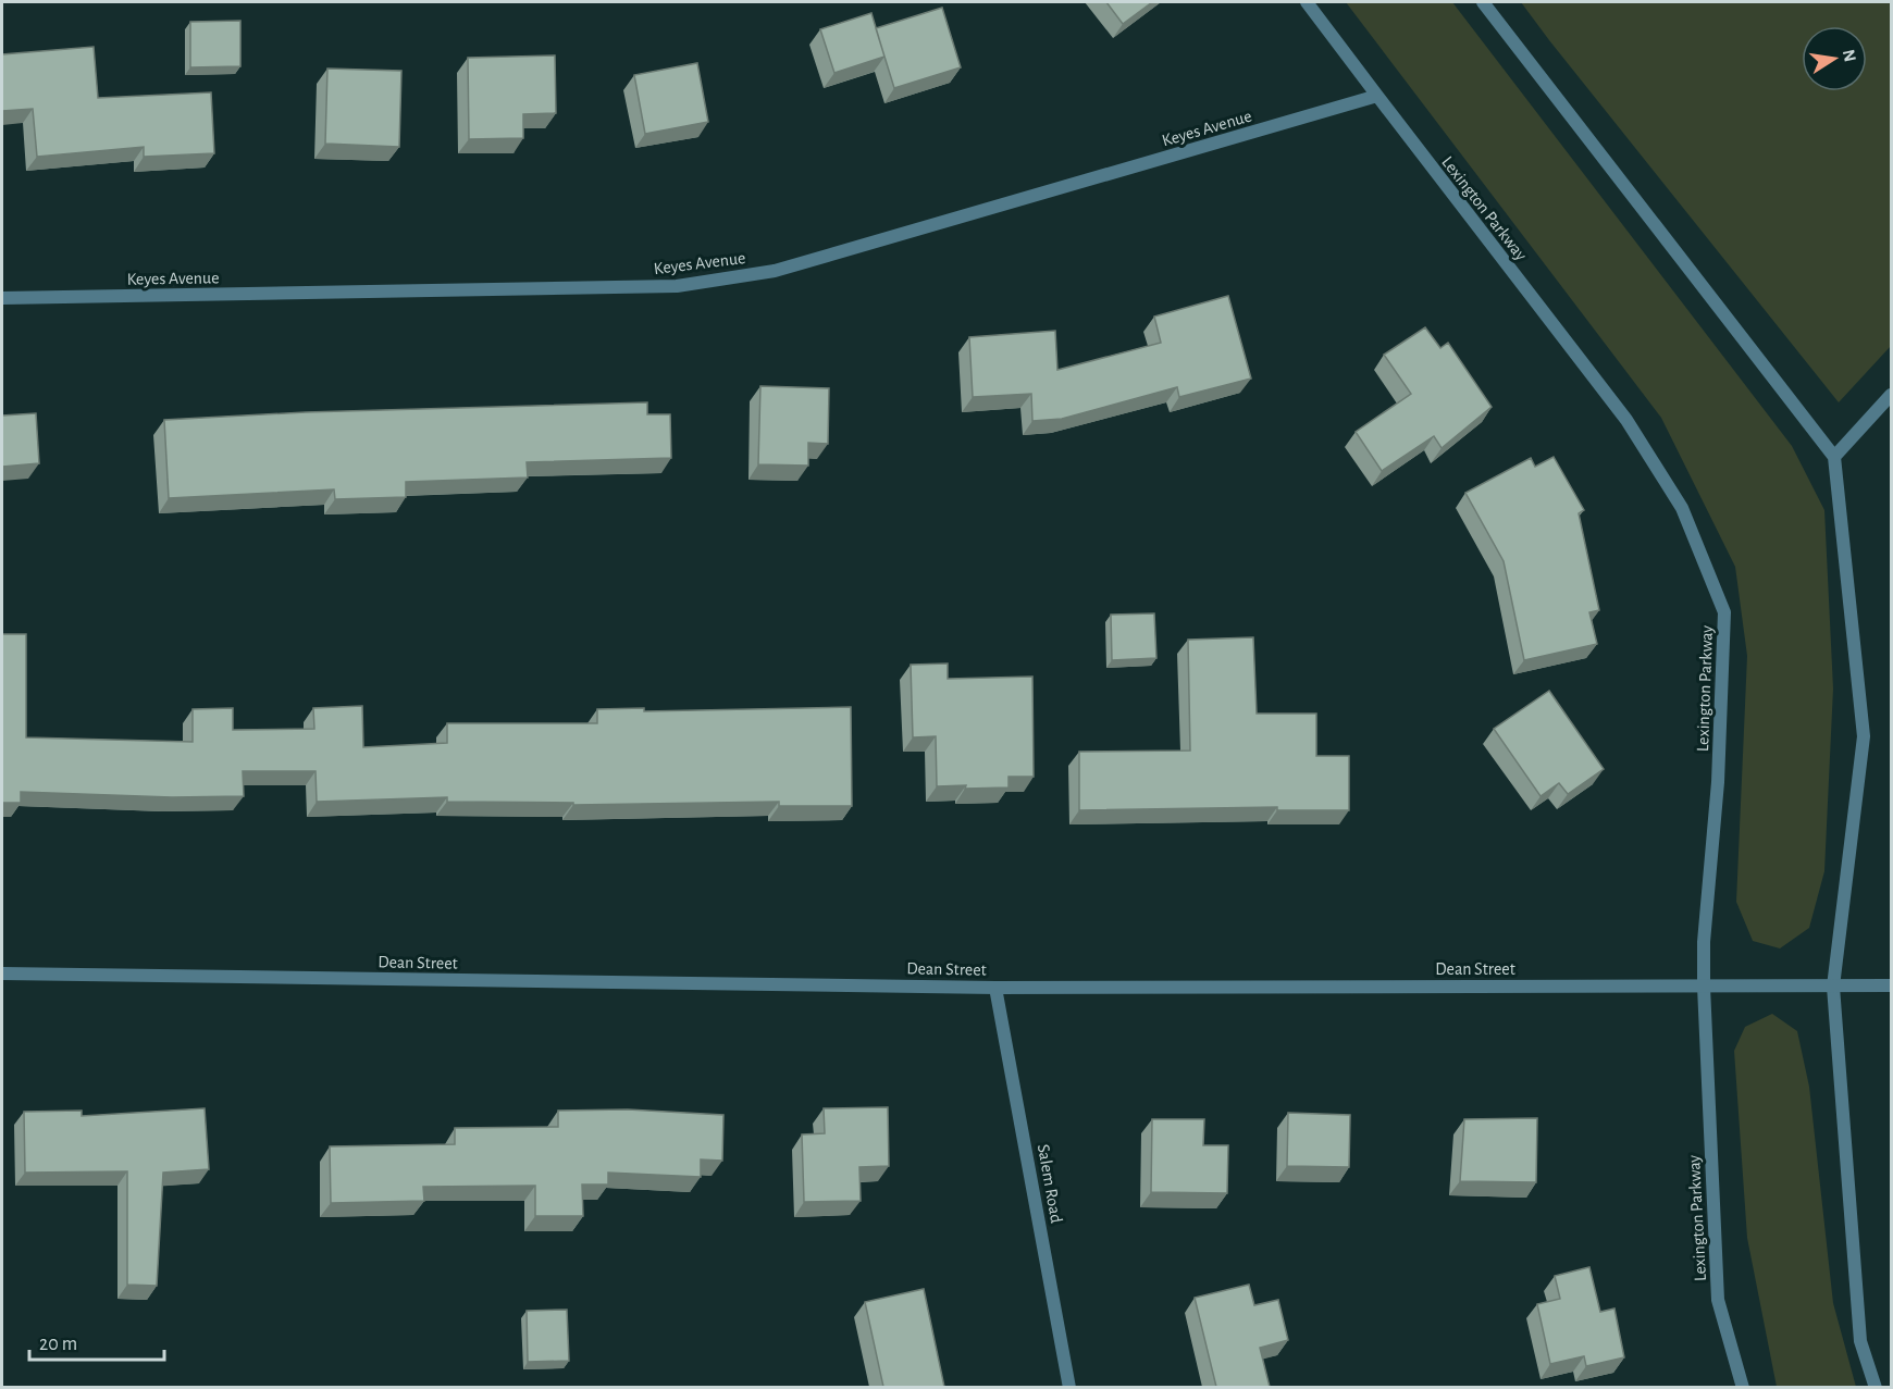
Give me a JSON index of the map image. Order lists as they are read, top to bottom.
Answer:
{
  "streets": {
    "street": [
      "Keyes Avenue",
      "Lexington Parkway",
      "Dean Street",
      "Salem Road"
    ]
  },
  "crossings": [
    ["Keyes Avenue", "Lexington Parkway"],
    ["Lexington Parkway", "Dean Street"],
    ["Dean Street", "Salem Road"]
  ],
  "scale_bar": "20 m",
  "north": "right"
}
